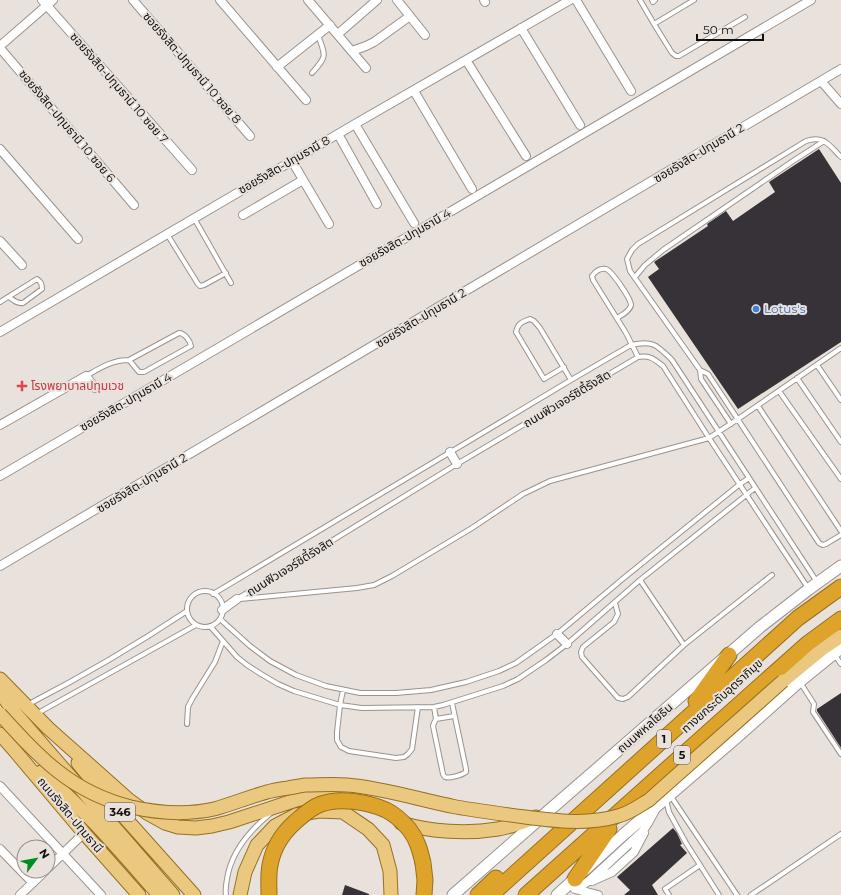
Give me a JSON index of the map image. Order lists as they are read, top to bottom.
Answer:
{
  "streets": {
    "highway": [
      "ทางยกระดับอุตราภิมุข",
      "ถนนพหลโยธิน",
      "1",
      "5"
    ],
    "main road": ["346", "ถนนรังสิต-ปทุมธานี"],
    "street": [
      "ซอยรังสิต-ปทุมธานี 10 ซอย 8",
      "ซอยรังสิต-ปทุมธานี 10 ซอย 7",
      "ซอยรังสิต-ปทุมธานี 10 ซอย 6",
      "ซอยรังสิต-ปทุมธานี 2",
      "ซอยรังสิต-ปทุมธานี 8",
      "ซอยรังสิต-ปทุมธานี 4"
    ],
    "lane": ["ถนนฟิวเจอร์ซิตี้รังสิต"]
  },
  "crossings": [
    ["ถนนฟิวเจอร์ซิตี้รังสิต", "ถนนพหลโยธิน"]
  ],
  "places": {
    "other": ["Lotus's"],
    "health": ["โรงพยาบาลปทุมเวช"]
  },
  "scale_bar": "50 m",
  "north": "top right"
}
